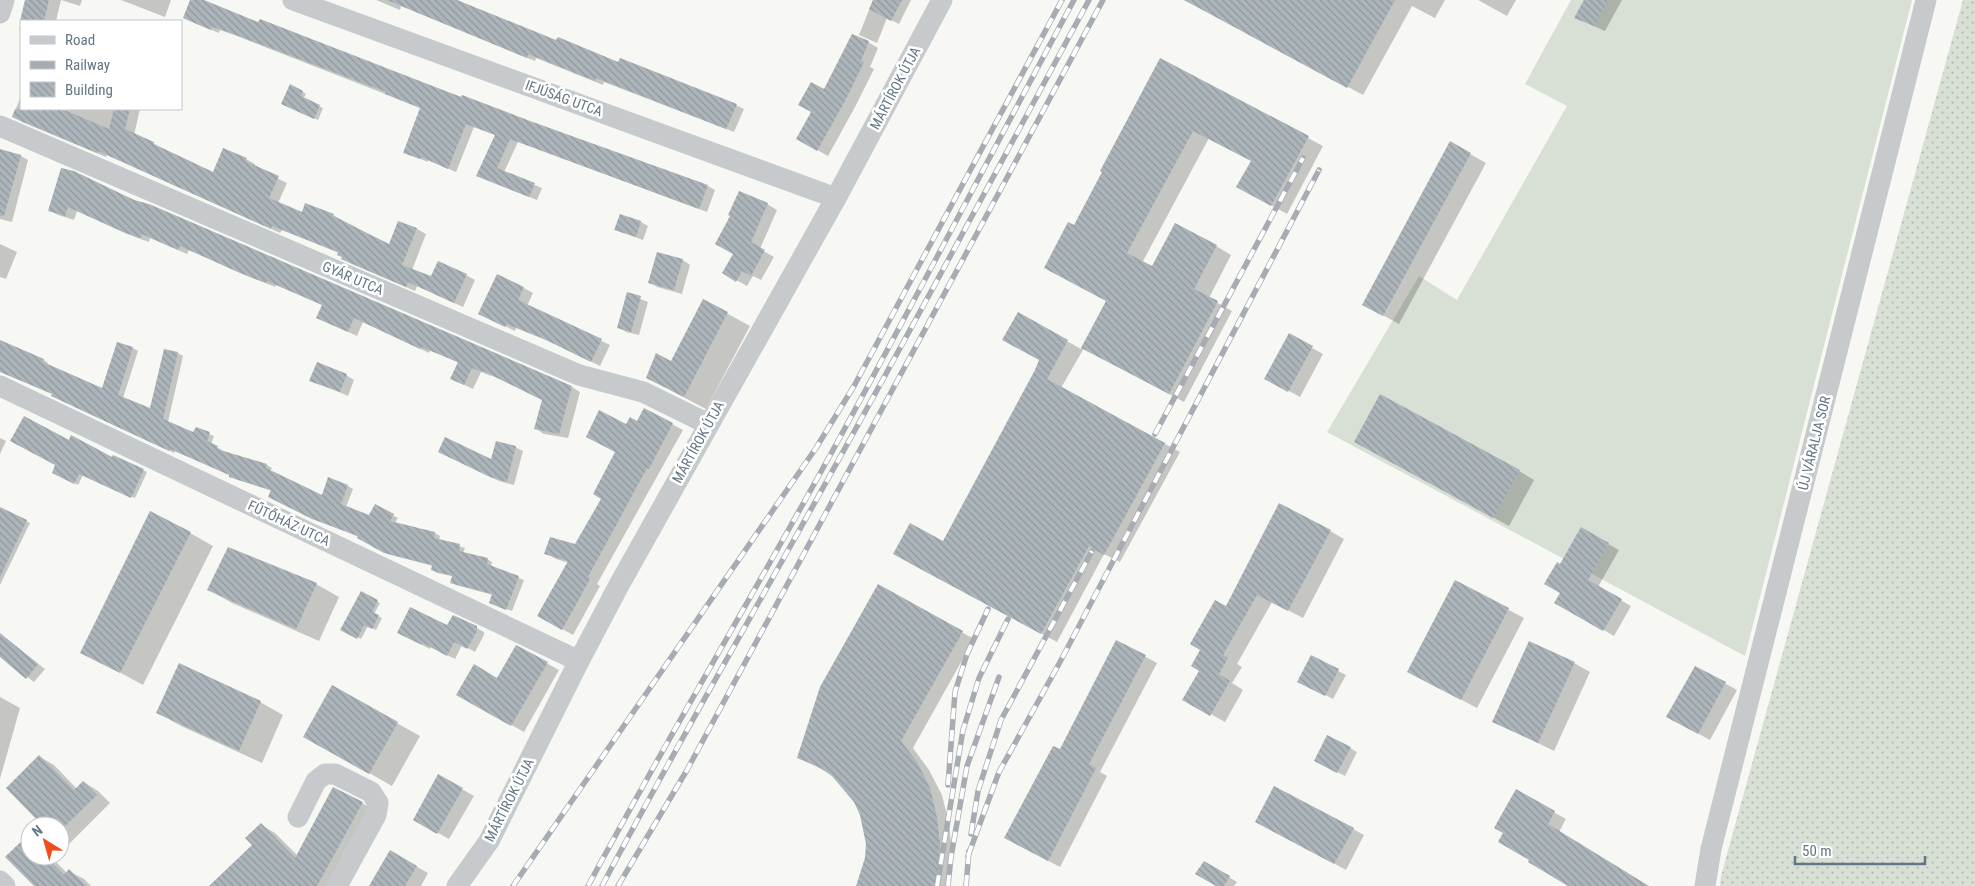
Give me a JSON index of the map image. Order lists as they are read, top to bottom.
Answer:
{
  "streets": {
    "street": [
      "MÁRTÍROK ÚTJA",
      "IFJÚSÁG UTCA",
      "GYÁR UTCA",
      "ÚJ VÁRALJA SOR",
      "FŰTŐHÁZ UTCA"
    ]
  },
  "crossings": [
    ["MÁRTÍROK ÚTJA", "IFJÚSÁG UTCA"],
    ["MÁRTÍROK ÚTJA", "GYÁR UTCA"],
    ["MÁRTÍROK ÚTJA", "FŰTŐHÁZ UTCA"]
  ],
  "legend": ["Road", "Railway", "Building"],
  "scale_bar": "50 m",
  "north": "top left"
}
